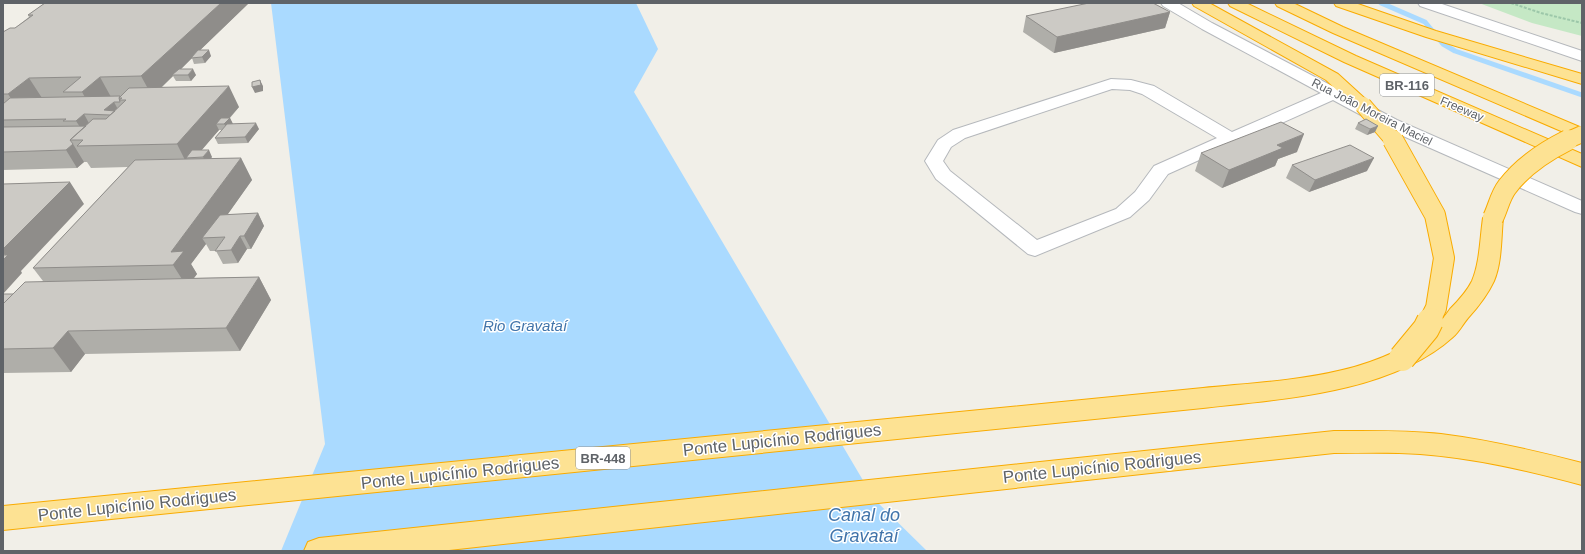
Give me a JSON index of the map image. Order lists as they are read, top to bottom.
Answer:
{
  "streets": {
    "highway": [
      "BR-116",
      "Freeway",
      "Ponte Lupicínio Rodrigues",
      "BR-448"
    ],
    "street": ["Rua João Moreira Maciel"]
  },
  "crossings": [
    ["Freeway", "Ponte Lupicínio Rodrigues"]
  ],
  "water": ["Rio Gravataí", "Canal do Gravataí"]
}
